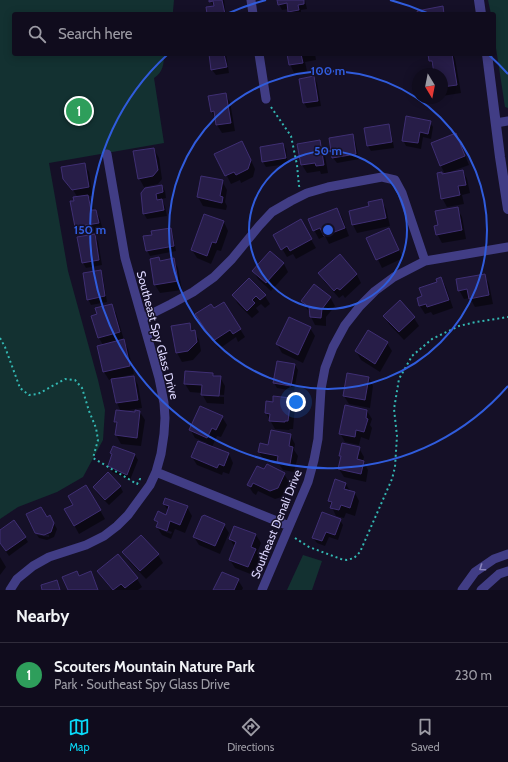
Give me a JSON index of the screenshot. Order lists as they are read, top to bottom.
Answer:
{
  "streets": {
    "street": ["Southeast Spy Glass Drive", "Southeast Denali Drive"]
  },
  "north": "bottom",
  "page": {
    "search": "Search here",
    "pins": "1",
    "heading": "Nearby",
    "list": [
      {
        "mark": "1",
        "name": "Scouters Mountain Nature Park",
        "note": "Park · Southeast Spy Glass Drive",
        "value": "230 m"
      }
    ],
    "nav": ["Map", "Directions", "Saved"]
  },
  "rings": ["100 m", "50 m", "150 m"]
}
